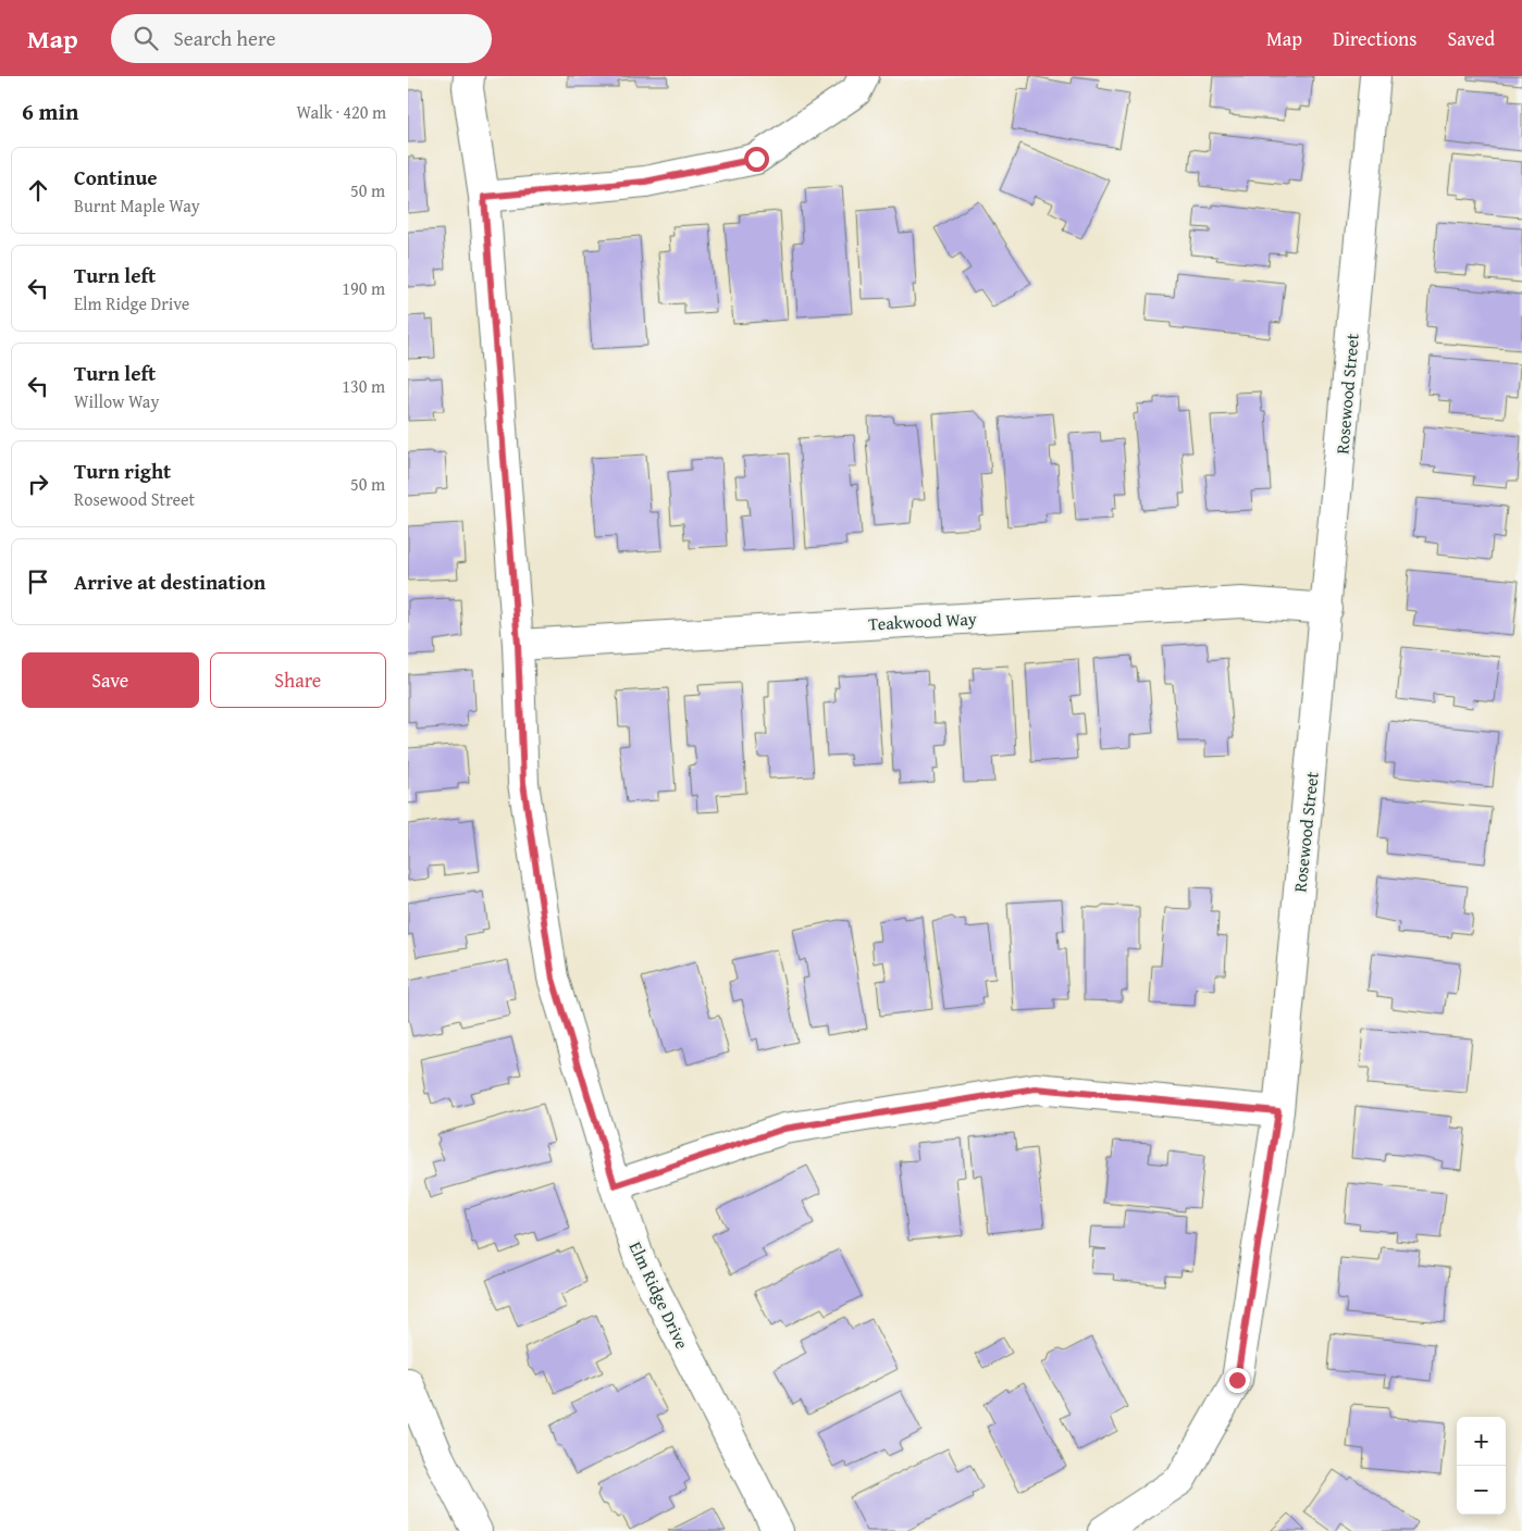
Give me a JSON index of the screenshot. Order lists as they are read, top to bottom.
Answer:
{
  "streets": {
    "street": ["Rosewood Street", "Teakwood Way", "Elm Ridge Drive"]
  },
  "crossings": [
    ["Rosewood Street", "Teakwood Way"],
    ["Teakwood Way", "Elm Ridge Drive"]
  ],
  "page": {
    "header": "Map",
    "search": "Search here",
    "nav": ["Map", "Directions", "Saved"],
    "heading": ["6 min", "Walk · 420 m"],
    "list": [
      ["Continue", "Burnt Maple Way", "50 m"],
      ["Turn left", "Elm Ridge Drive", "190 m"],
      ["Turn left", "Willow Way", "130 m"],
      ["Turn right", "Rosewood Street", "50 m"],
      "Arrive at destination"
    ],
    "buttons": ["Save", "Share"],
    "map_buttons": ["+", "−"]
  }
}
